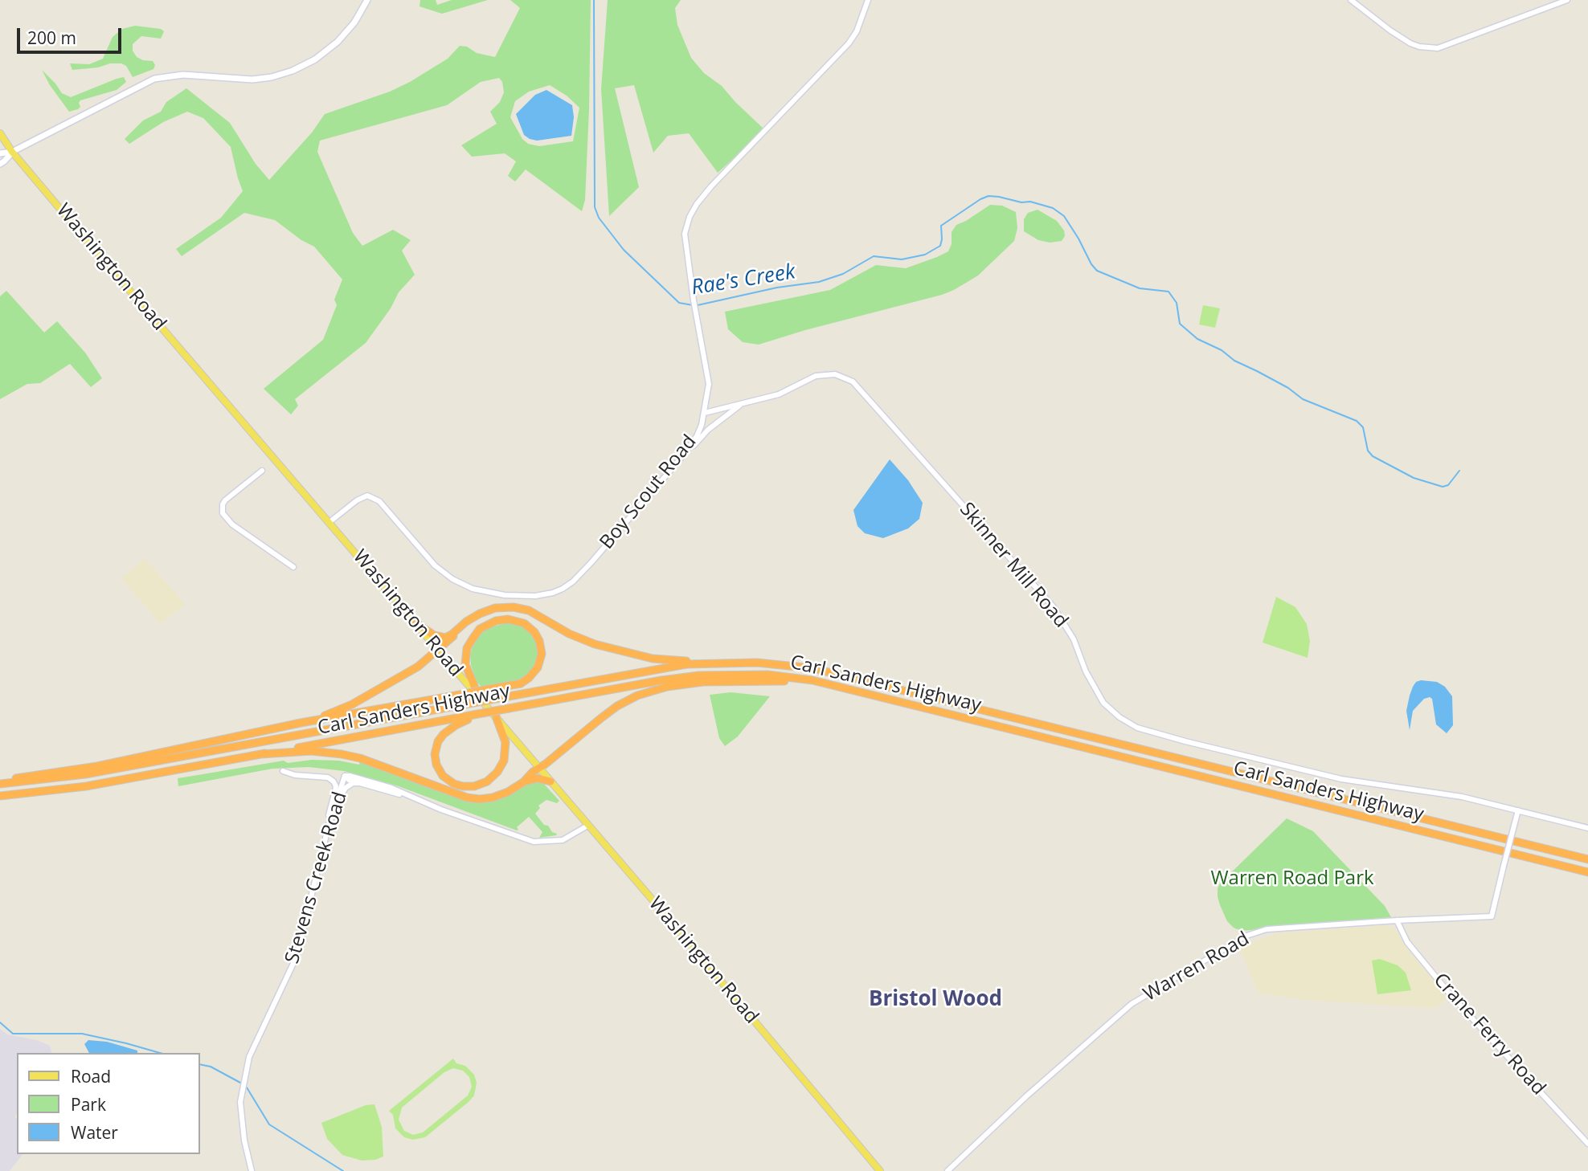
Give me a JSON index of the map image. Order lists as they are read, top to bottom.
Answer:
{
  "streets": {
    "highway": ["Carl Sanders Highway"],
    "main road": ["Washington Road"],
    "street": [
      "Boy Scout Road",
      "Skinner Mill Road",
      "Stevens Creek Road",
      "Warren Road",
      "Crane Ferry Road"
    ]
  },
  "crossings": [
    ["Washington Road", "Boy Scout Road"],
    ["Boy Scout Road", "Skinner Mill Road"],
    ["Skinner Mill Road", "Warren Road"],
    ["Warren Road", "Crane Ferry Road"]
  ],
  "districts": ["Bristol Wood"],
  "water": ["Rae's Creek"],
  "parks": ["Warren Road Park"],
  "legend": ["Road", "Park", "Water"],
  "scale_bar": "200 m"
}
